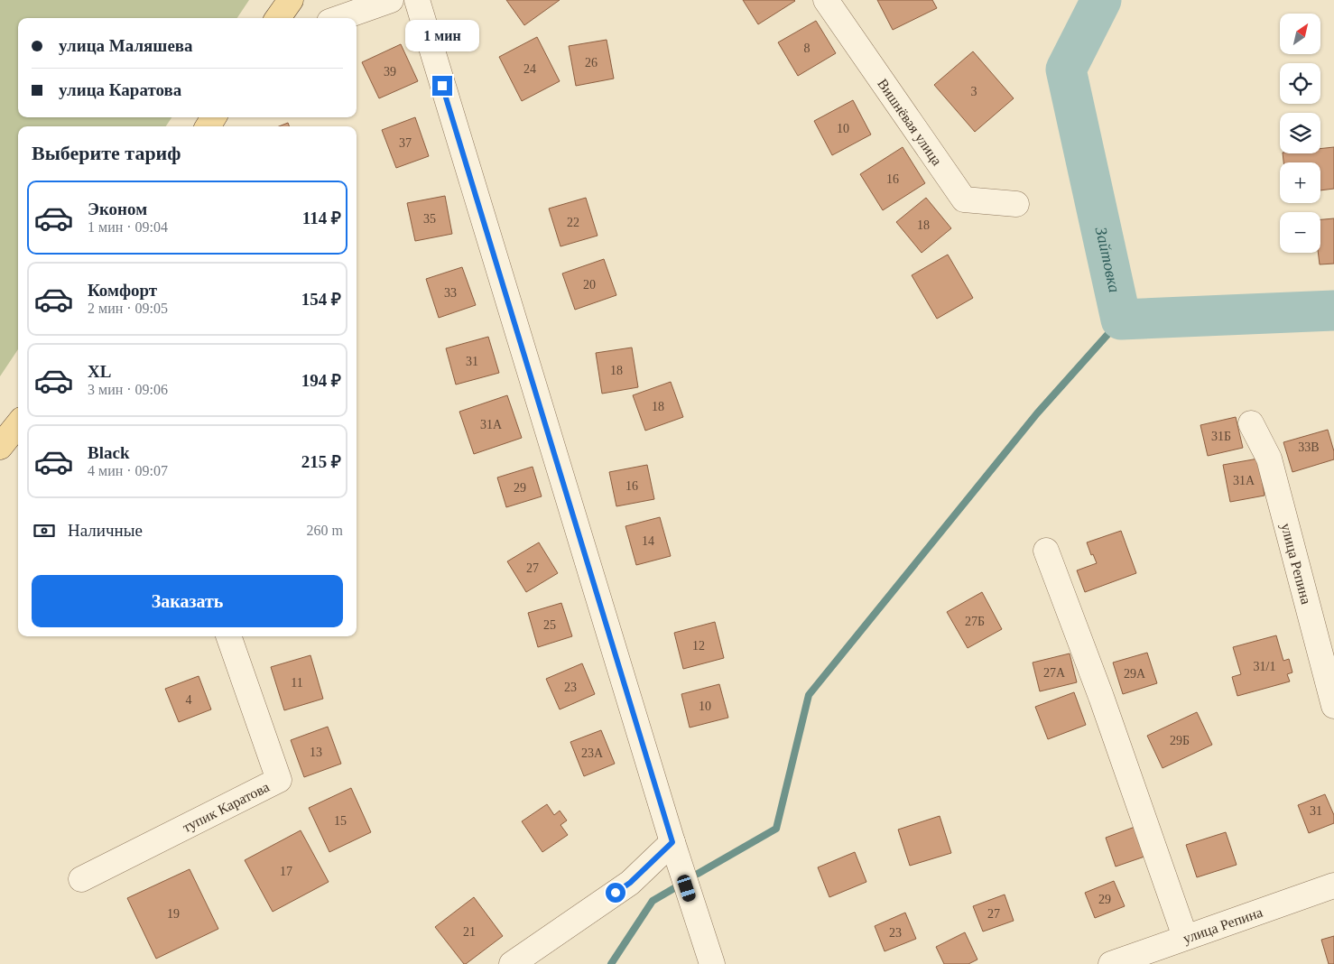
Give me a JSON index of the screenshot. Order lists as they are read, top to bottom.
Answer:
{
  "streets": {
    "street": ["Вишнёвая улица", "улица Репина", "тупик Каратова"]
  },
  "water": ["Зайтовка"],
  "house_numbers": [
    "8",
    "26",
    "24",
    "39",
    "3",
    "10",
    "37",
    "16",
    "35",
    "22",
    "18",
    "20",
    "33",
    "31",
    "18",
    "18",
    "31А",
    "31Б",
    "33В",
    "31А",
    "16",
    "29",
    "14",
    "27",
    "27Б",
    "25",
    "12",
    "31/1",
    "27А",
    "29А",
    "11",
    "23",
    "4",
    "10",
    "29Б",
    "13",
    "23А",
    "31",
    "15",
    "17",
    "29",
    "19",
    "27",
    "21",
    "23"
  ],
  "north": "top right",
  "page": {
    "map_buttons": ["+", "−"],
    "banner": ["улица Маляшева", "улица Каратова"],
    "bubble": "1 мин",
    "heading": "Выберите тариф",
    "list": [
      {
        "name": "Эконом",
        "note": "1 мин · 09:04",
        "value": "114 ₽"
      },
      {
        "name": "Комфорт",
        "note": "2 мин · 09:05",
        "value": "154 ₽"
      },
      {
        "name": "XL",
        "note": "3 мин · 09:06",
        "value": "194 ₽"
      },
      {
        "name": "Black",
        "note": "4 мин · 09:07",
        "value": "215 ₽"
      }
    ],
    "pay": ["Наличные", "260 m"],
    "buttons": "Заказать"
  }
}
